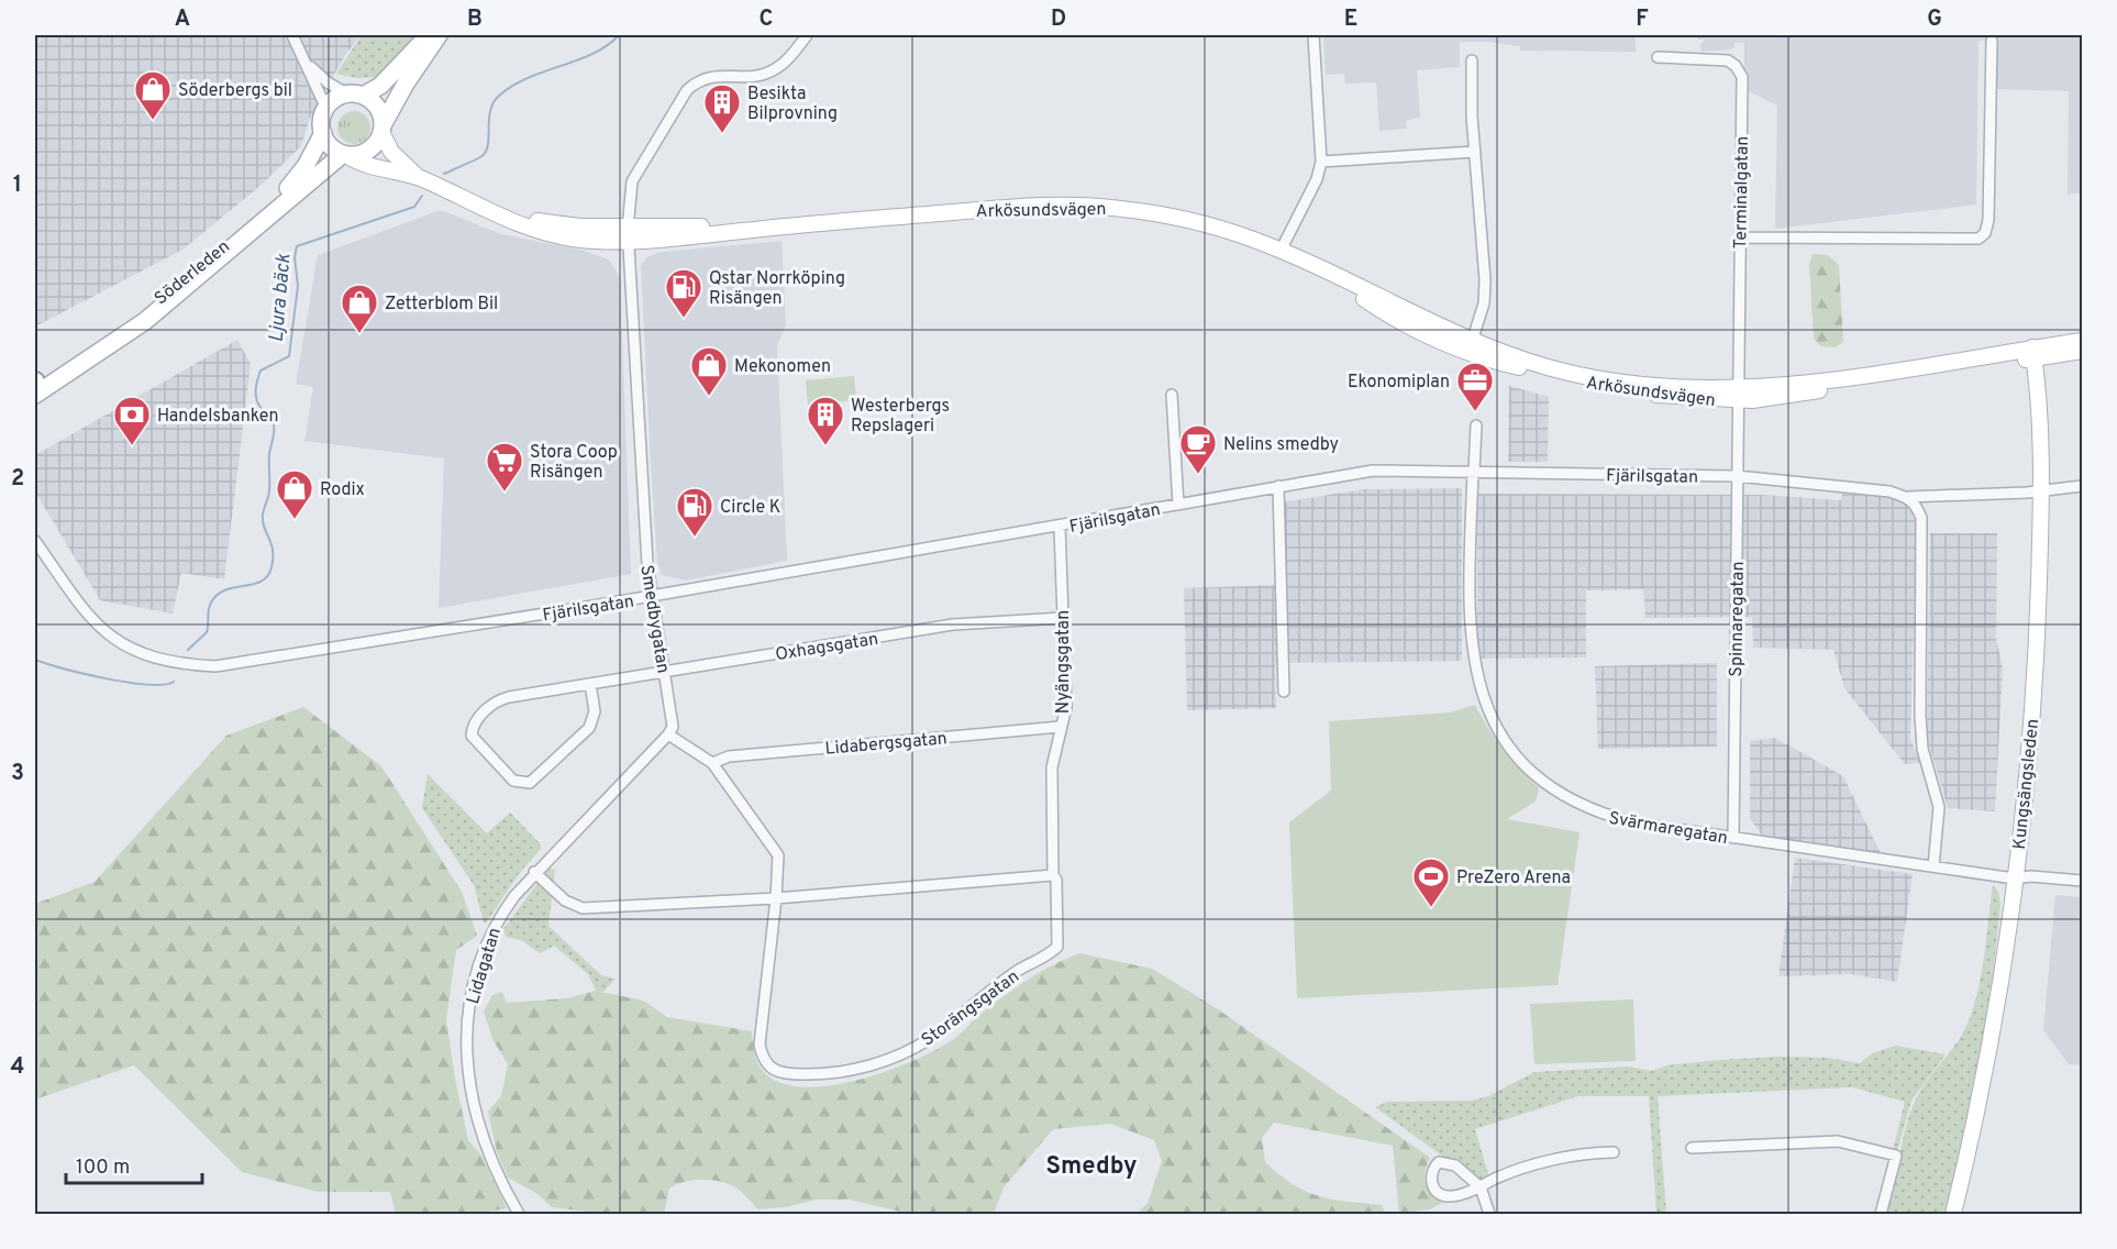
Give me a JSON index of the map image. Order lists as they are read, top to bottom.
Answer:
{
  "streets": {
    "main road": ["Arkösundsvägen", "Söderleden", "Kungsängsleden"],
    "street": [
      "Terminalgatan",
      "Fjärilsgatan",
      "Smedbygatan",
      "Spinnaregatan",
      "Oxhagsgatan",
      "Nyängsgatan",
      "Lidabergsgatan",
      "Svärmaregatan",
      "Lidagatan",
      "Storängsgatan"
    ]
  },
  "crossings": [
    ["Terminalgatan", "Arkösundsvägen"],
    ["Terminalgatan", "Spinnaregatan"],
    ["Arkösundsvägen", "Söderleden"],
    ["Arkösundsvägen", "Smedbygatan"],
    ["Arkösundsvägen", "Spinnaregatan"],
    ["Arkösundsvägen", "Kungsängsleden"],
    ["Fjärilsgatan", "Smedbygatan"],
    ["Fjärilsgatan", "Spinnaregatan"],
    ["Fjärilsgatan", "Nyängsgatan"],
    ["Fjärilsgatan", "Kungsängsleden"],
    ["Fjärilsgatan", "Svärmaregatan"],
    ["Smedbygatan", "Oxhagsgatan"],
    ["Smedbygatan", "Lidagatan"],
    ["Spinnaregatan", "Svärmaregatan"],
    ["Oxhagsgatan", "Nyängsgatan"],
    ["Nyängsgatan", "Lidabergsgatan"],
    ["Nyängsgatan", "Storängsgatan"],
    ["Kungsängsleden", "Svärmaregatan"]
  ],
  "districts": ["Smedby"],
  "water": ["Ljura bäck"],
  "places": {
    "shop": [
      "Söderbergs bil",
      "Zetterblom Bil",
      "Mekonomen",
      "Rodix"
    ],
    "building": ["Besikta Bilprovning", "Westerbergs Repslageri"],
    "fuel station": ["Qstar Norrköping Risängen", "Circle K"],
    "office": ["Ekonomiplan"],
    "bank": ["Handelsbanken"],
    "cafe": ["Nelins smedby"],
    "supermarket": ["Stora Coop Risängen"],
    "sports": ["PreZero Arena"]
  },
  "scale_bar": "100 m",
  "grid": {
    "columns": [
      "A",
      "B",
      "C",
      "D",
      "E",
      "F",
      "G"
    ],
    "rows": [
      "1",
      "2",
      "3",
      "4"
    ]
  }
}
